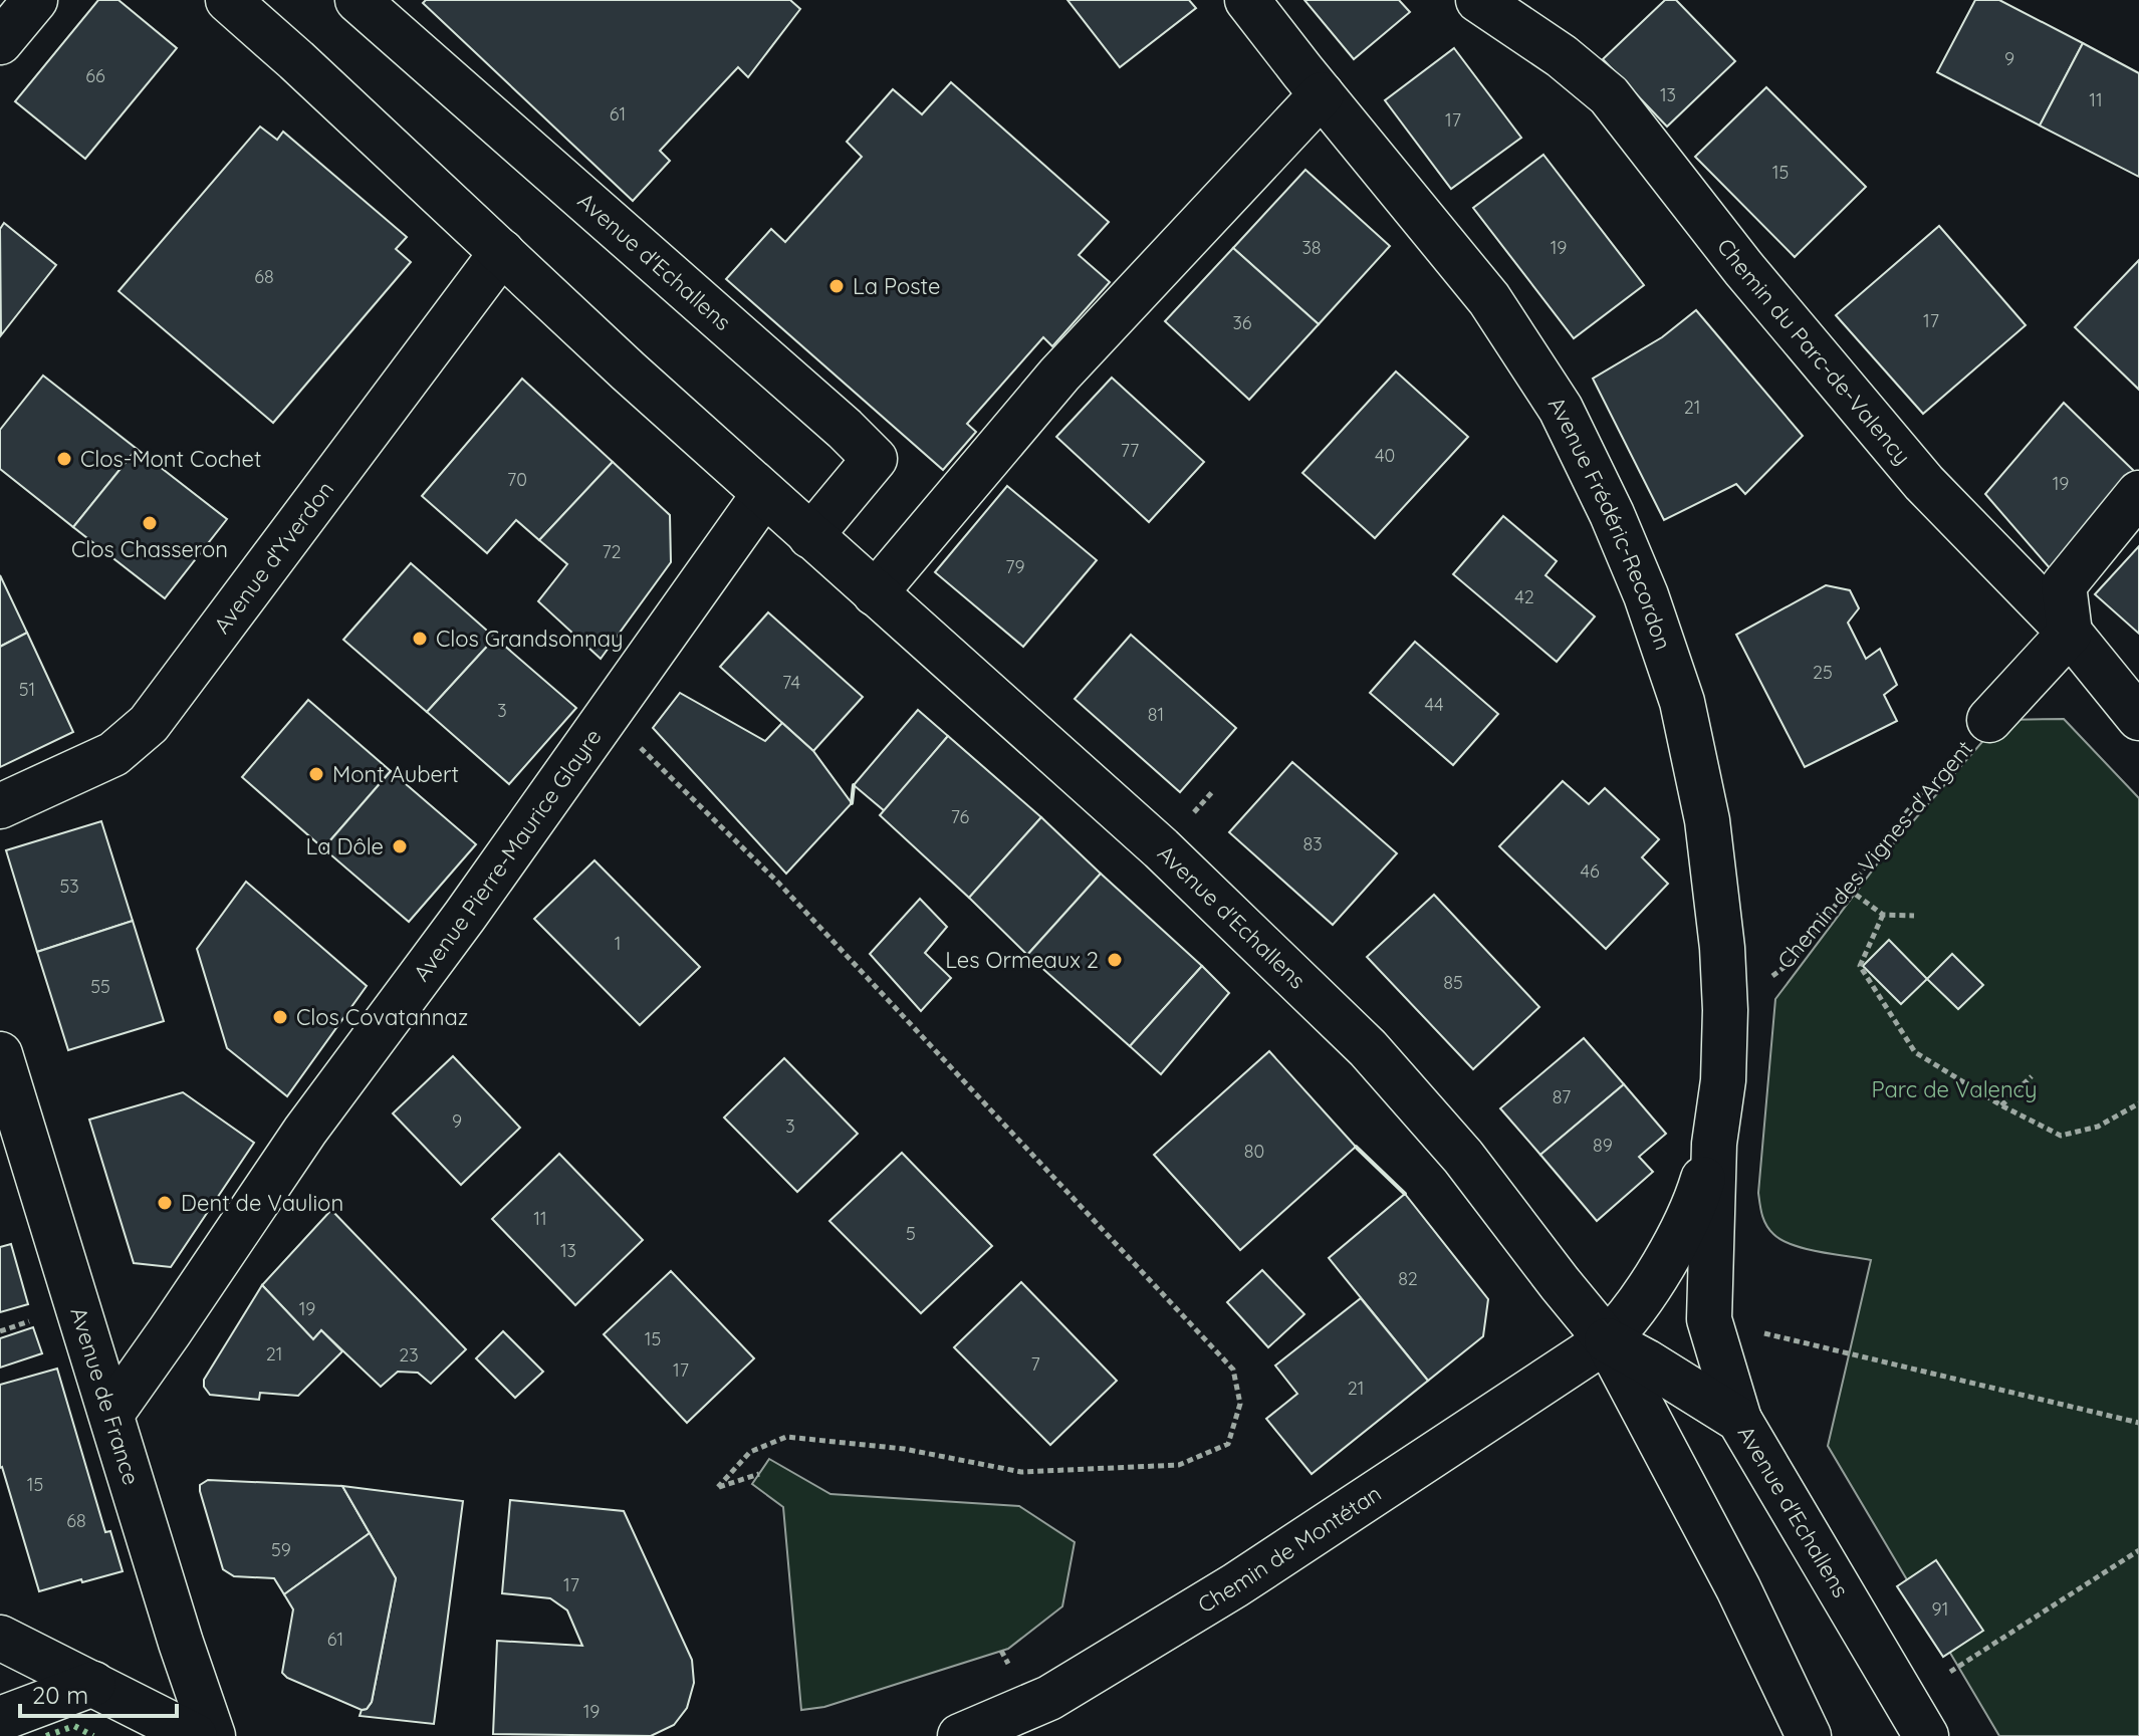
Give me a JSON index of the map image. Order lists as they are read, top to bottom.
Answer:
{
  "streets": {
    "street": [
      "Avenue d'Echallens",
      "Chemin du Parc-de-Valency",
      "Avenue Frédéric-Recordon",
      "Avenue d'Yverdon",
      "Chemin des Vignes-d'Argent",
      "Avenue Pierre-Maurice Glayre",
      "Avenue de France",
      "Chemin de Montétan"
    ]
  },
  "crossings": [
    ["Avenue d'Echallens", "Avenue Frédéric-Recordon"],
    ["Avenue d'Echallens", "Avenue d'Yverdon"],
    ["Avenue d'Echallens", "Avenue Pierre-Maurice Glayre"],
    ["Avenue d'Echallens", "Chemin de Montétan"],
    ["Chemin du Parc-de-Valency", "Chemin des Vignes-d'Argent"],
    ["Avenue Frédéric-Recordon", "Chemin de Montétan"],
    ["Avenue Pierre-Maurice Glayre", "Avenue de France"]
  ],
  "parks": ["Parc de Valency"],
  "places": [
    "La Poste",
    "Clos-Mont Cochet",
    "Clos Chasseron",
    "Clos Grandsonnay",
    "Mont Aubert",
    "La Dôle",
    "Les Ormeaux 2",
    "Clos Covatannaz",
    "Dent de Vaulion"
  ],
  "house_numbers": [
    "9",
    "66",
    "13",
    "11",
    "61",
    "17",
    "15",
    "38",
    "19",
    "68",
    "17",
    "36",
    "21",
    "77",
    "40",
    "70",
    "19",
    "72",
    "79",
    "42",
    "25",
    "74",
    "51",
    "44",
    "3",
    "81",
    "76",
    "83",
    "46",
    "53",
    "1",
    "85",
    "55",
    "87",
    "9",
    "3",
    "89",
    "80",
    "11",
    "5",
    "13",
    "82",
    "19",
    "15",
    "21",
    "23",
    "7",
    "17",
    "21",
    "15",
    "68",
    "59",
    "17",
    "91",
    "61",
    "19"
  ],
  "scale_bar": "20 m"
}
